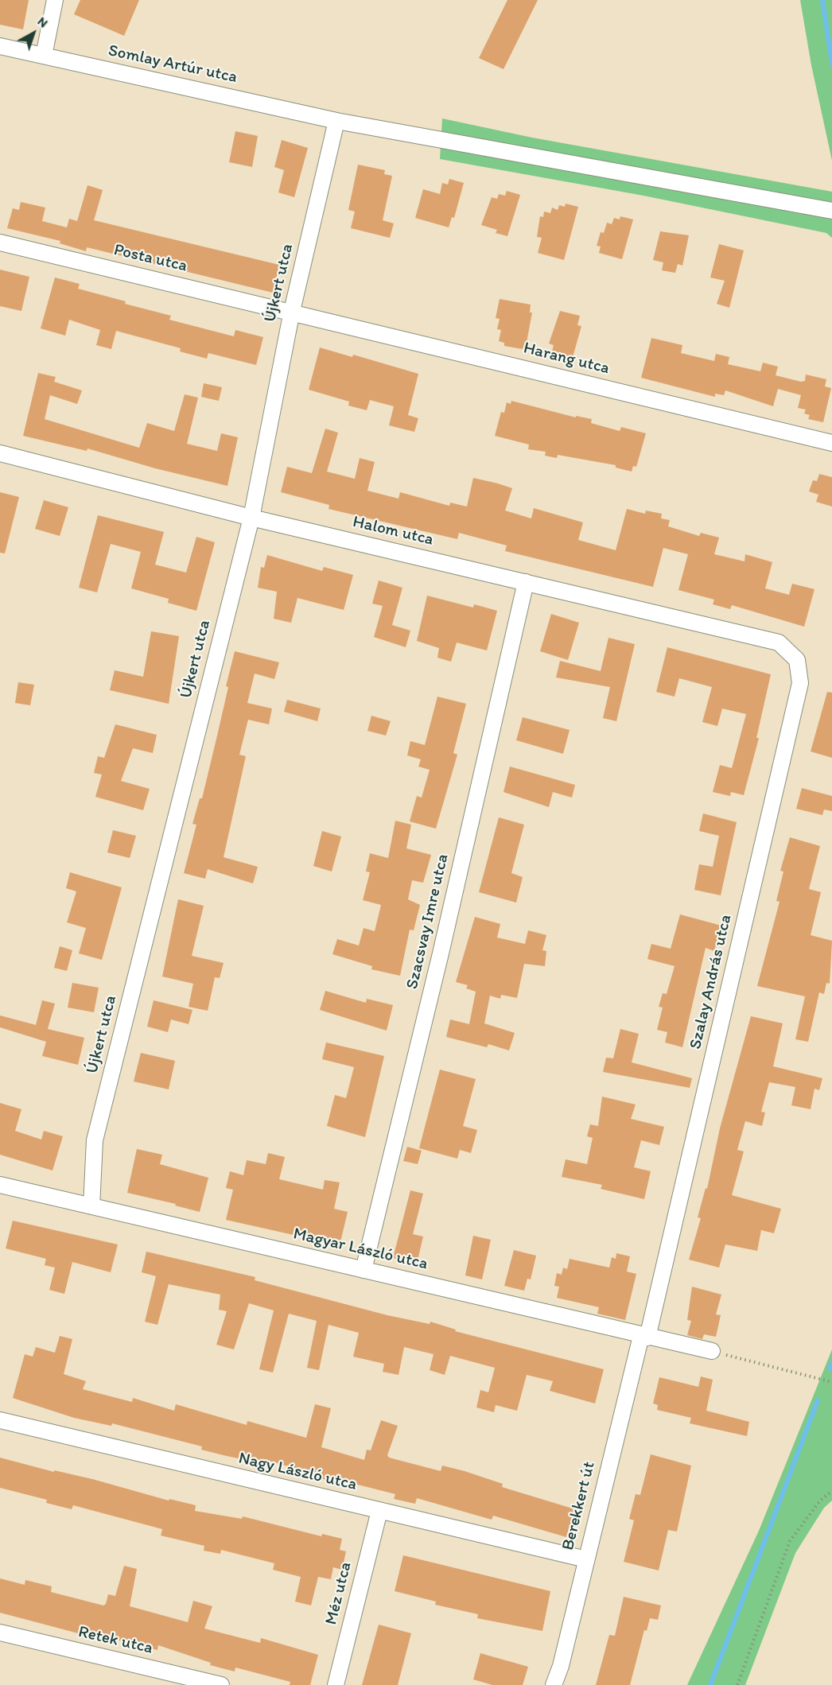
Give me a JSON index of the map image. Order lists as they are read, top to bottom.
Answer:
{
  "streets": {
    "street": [
      "Somlay Artúr utca",
      "Posta utca",
      "Újkert utca",
      "Harang utca",
      "Halom utca",
      "Szacsvay Imre utca",
      "Szalay András utca",
      "Magyar László utca",
      "Nagy László utca",
      "Berekkert út",
      "Méz utca",
      "Retek utca"
    ]
  },
  "crossings": [
    ["Somlay Artúr utca", "Újkert utca"],
    ["Posta utca", "Újkert utca"],
    ["Posta utca", "Harang utca"],
    ["Újkert utca", "Harang utca"],
    ["Újkert utca", "Halom utca"],
    ["Újkert utca", "Magyar László utca"],
    ["Halom utca", "Szacsvay Imre utca"],
    ["Halom utca", "Szalay András utca"],
    ["Szacsvay Imre utca", "Magyar László utca"],
    ["Szalay András utca", "Magyar László utca"],
    ["Szalay András utca", "Berekkert út"],
    ["Magyar László utca", "Berekkert út"],
    ["Nagy László utca", "Berekkert út"],
    ["Nagy László utca", "Méz utca"]
  ],
  "north": "top right"
}
